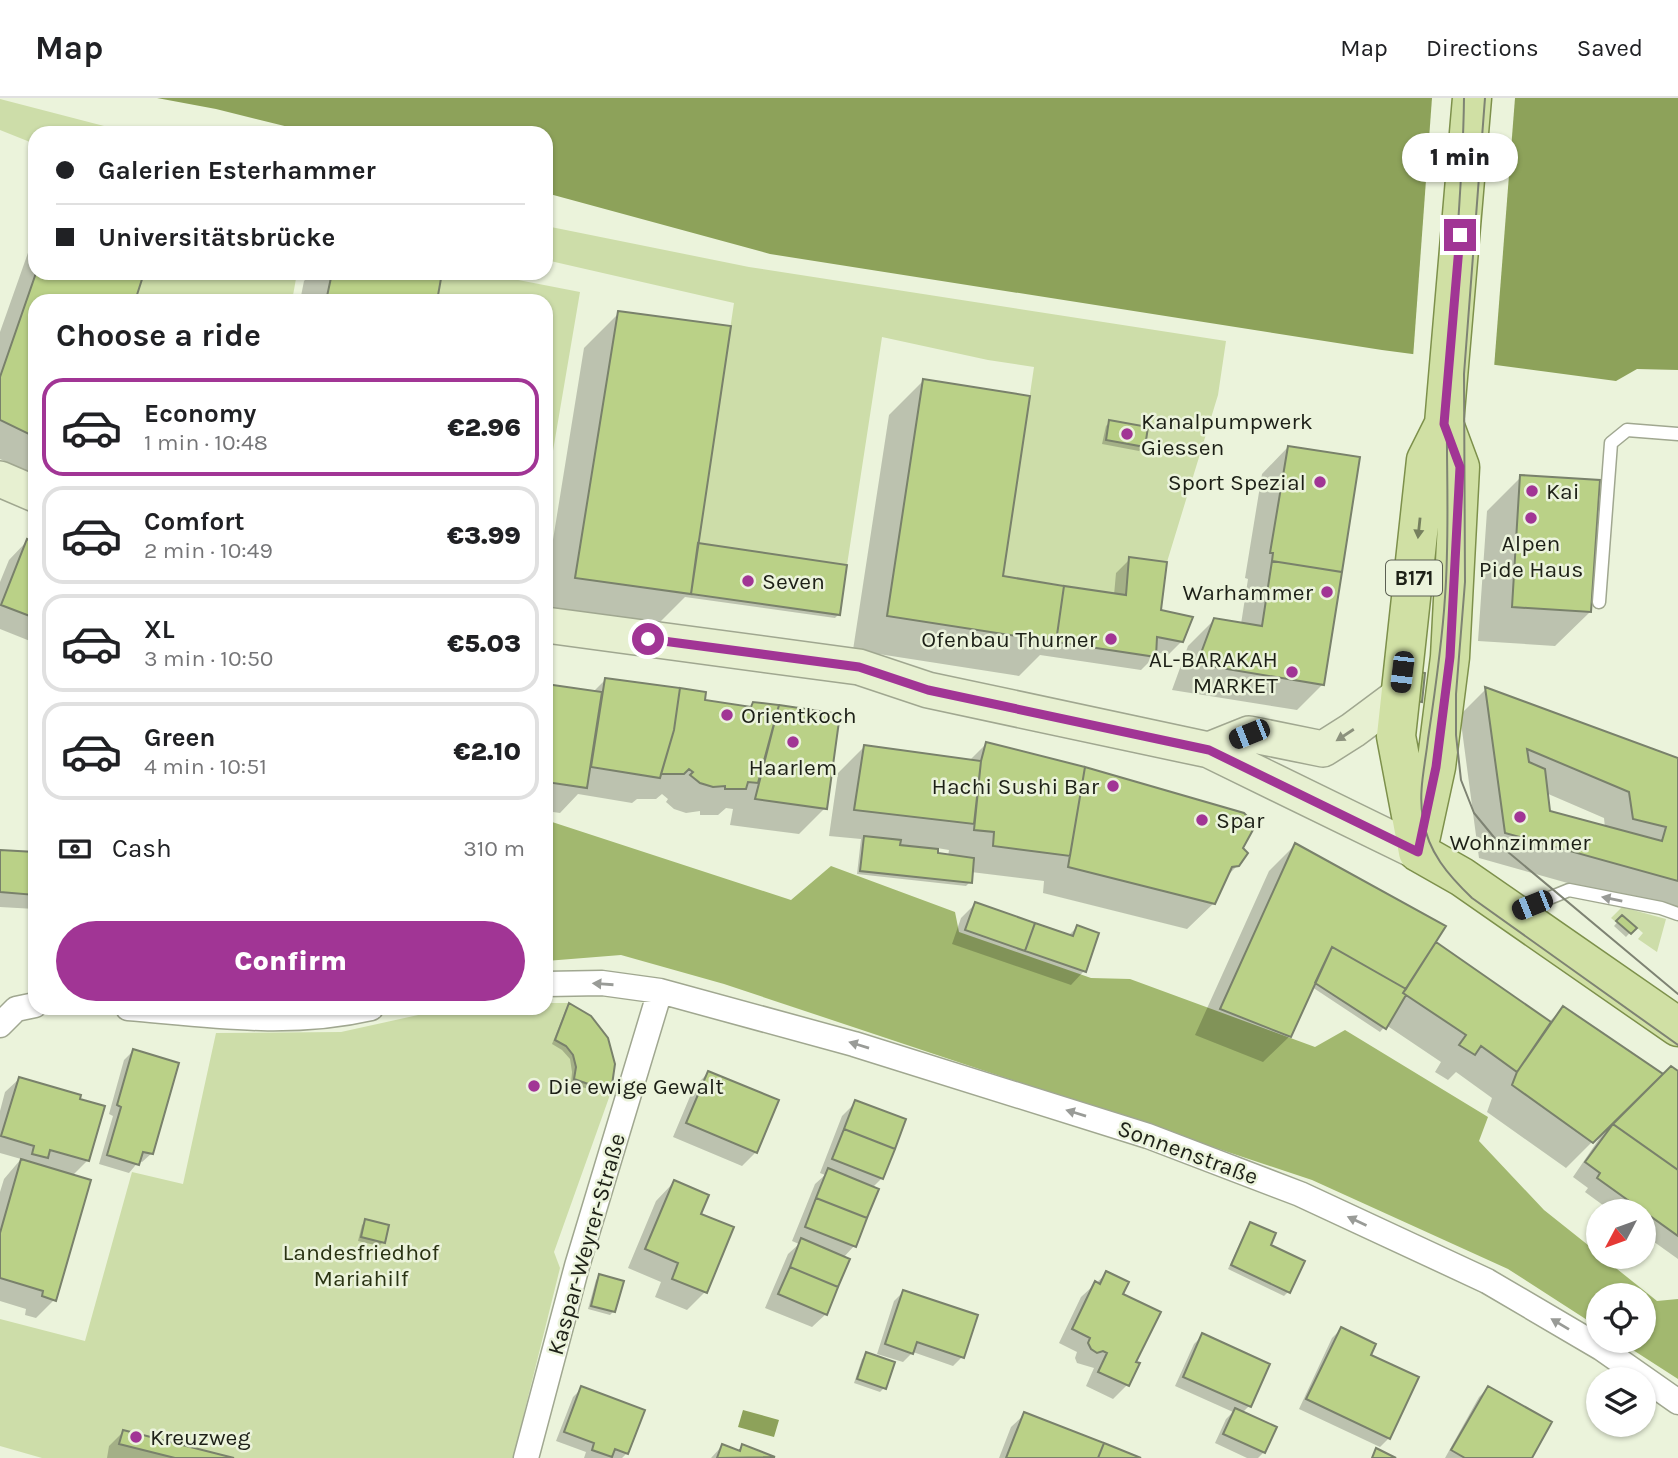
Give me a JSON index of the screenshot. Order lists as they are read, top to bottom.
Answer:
{
  "streets": {
    "main road": ["B171"],
    "street": ["Sonnenstraße", "Kaspar-Weyrer-Straße"]
  },
  "crossings": [
    ["Sonnenstraße", "Kaspar-Weyrer-Straße"]
  ],
  "one_way": ["Sonnenstraße"],
  "parks": ["Landesfriedhof Mariahilf"],
  "places": [
    "Kanalpumpwerk Giessen",
    "Sport Spezial",
    "Kai",
    "Alpen Pide Haus",
    "Seven",
    "Warhammer",
    "Ofenbau Thurner",
    "AL-BARAKAH MARKET",
    "Orientkoch",
    "Haarlem",
    "Hachi Sushi Bar",
    "Wohnzimmer",
    "Spar",
    "Die ewige Gewalt",
    "Kreuzweg"
  ],
  "north": "bottom left",
  "page": {
    "header": "Map",
    "nav": ["Map", "Directions", "Saved"],
    "banner": ["Galerien Esterhammer", "Universitätsbrücke"],
    "bubble": "1 min",
    "heading": "Choose a ride",
    "list": [
      {
        "name": "Economy",
        "note": "1 min · 10:48",
        "value": "€2.96"
      },
      {
        "name": "Comfort",
        "note": "2 min · 10:49",
        "value": "€3.99"
      },
      {
        "name": "XL",
        "note": "3 min · 10:50",
        "value": "€5.03"
      },
      {
        "name": "Green",
        "note": "4 min · 10:51",
        "value": "€2.10"
      }
    ],
    "pay": ["Cash", "310 m"],
    "buttons": "Confirm"
  }
}
